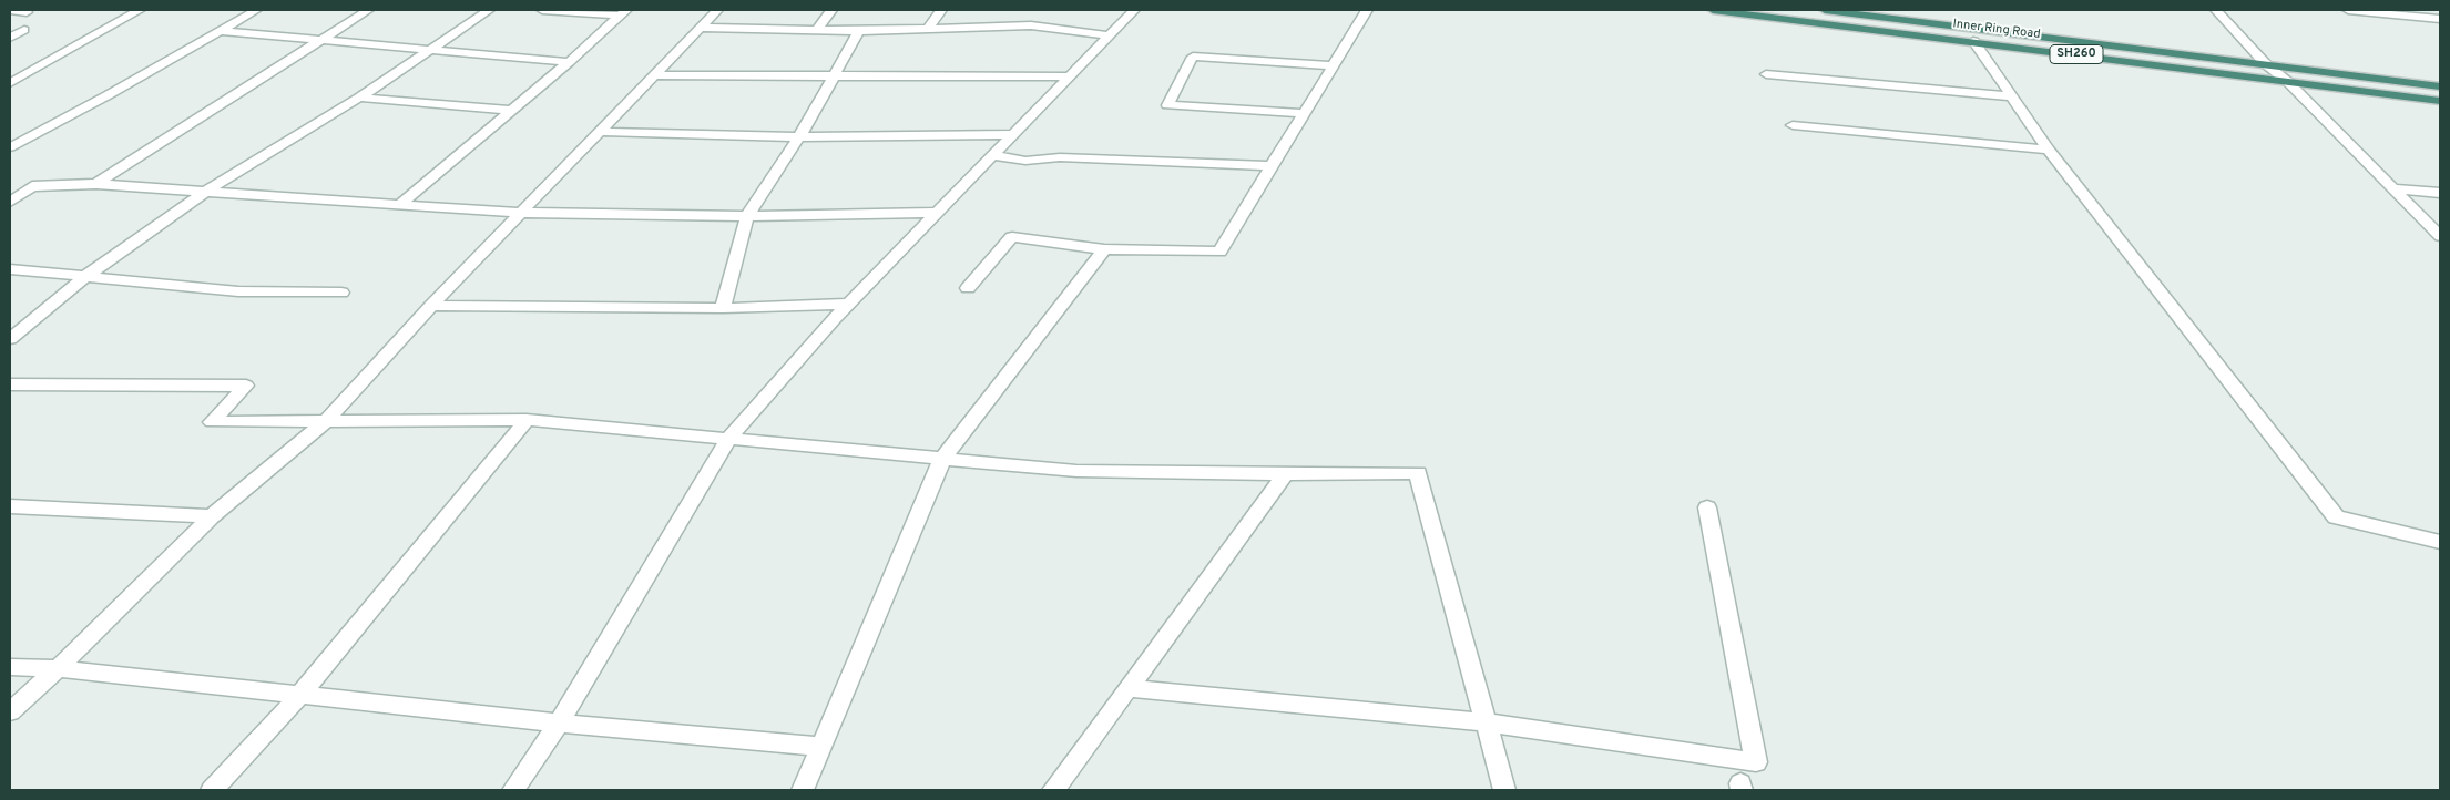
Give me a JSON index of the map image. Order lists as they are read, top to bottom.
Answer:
{
  "streets": {
    "highway": ["Inner Ring Road", "SH260"]
  }
}
